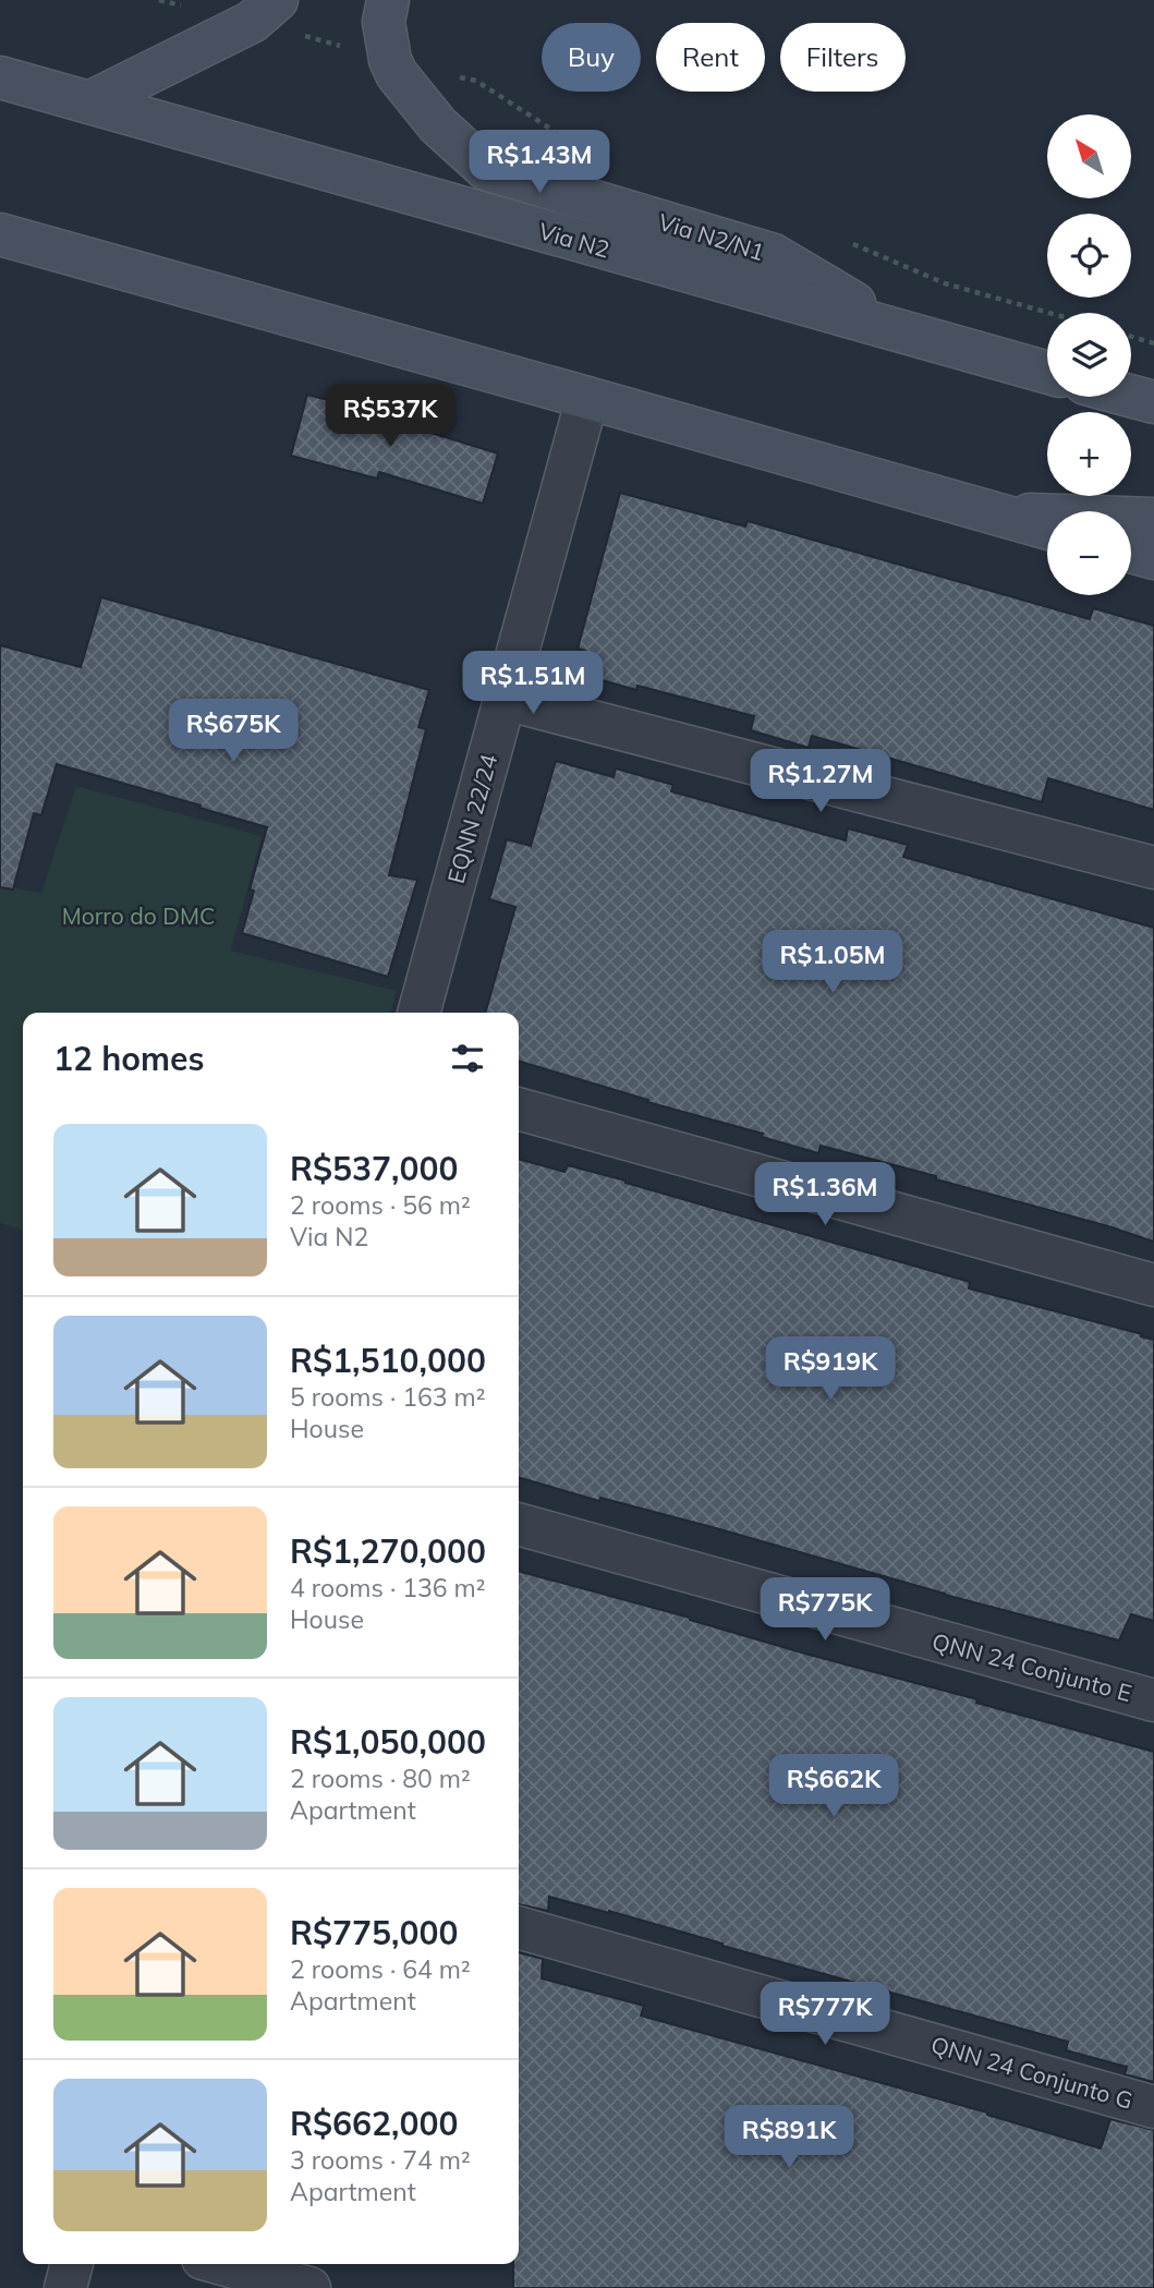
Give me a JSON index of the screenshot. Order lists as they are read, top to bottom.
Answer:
{
  "streets": {
    "main road": ["Via N2/N1", "Via N2"],
    "street": ["EQNN 22/24", "QNN 24 Conjunto E", "QNN 24 Conjunto G"]
  },
  "crossings": [
    ["Via N2/N1", "Via N2"]
  ],
  "parks": ["Morro do DMC"],
  "north": "top left",
  "page": {
    "chip": ["Buy", "Rent", "Filters"],
    "map_buttons": ["+", "−"],
    "price": [
      "R$1.43M",
      "R$537K",
      "R$1.51M",
      "R$675K",
      "R$1.27M",
      "R$1.05M",
      "R$1.36M",
      "R$919K",
      "R$775K",
      "R$662K",
      "R$777K",
      "R$891K"
    ],
    "heading": "12 homes",
    "list": [
      {
        "name": "R$537,000",
        "note": "2 rooms · 56 m² · Via N2"
      },
      {
        "name": "R$1,510,000",
        "note": "5 rooms · 163 m² · House"
      },
      {
        "name": "R$1,270,000",
        "note": "4 rooms · 136 m² · House"
      },
      {
        "name": "R$1,050,000",
        "note": "2 rooms · 80 m² · Apartment"
      },
      {
        "name": "R$775,000",
        "note": "2 rooms · 64 m² · Apartment"
      },
      {
        "name": "R$662,000",
        "note": "3 rooms · 74 m² · Apartment"
      }
    ]
  }
}
